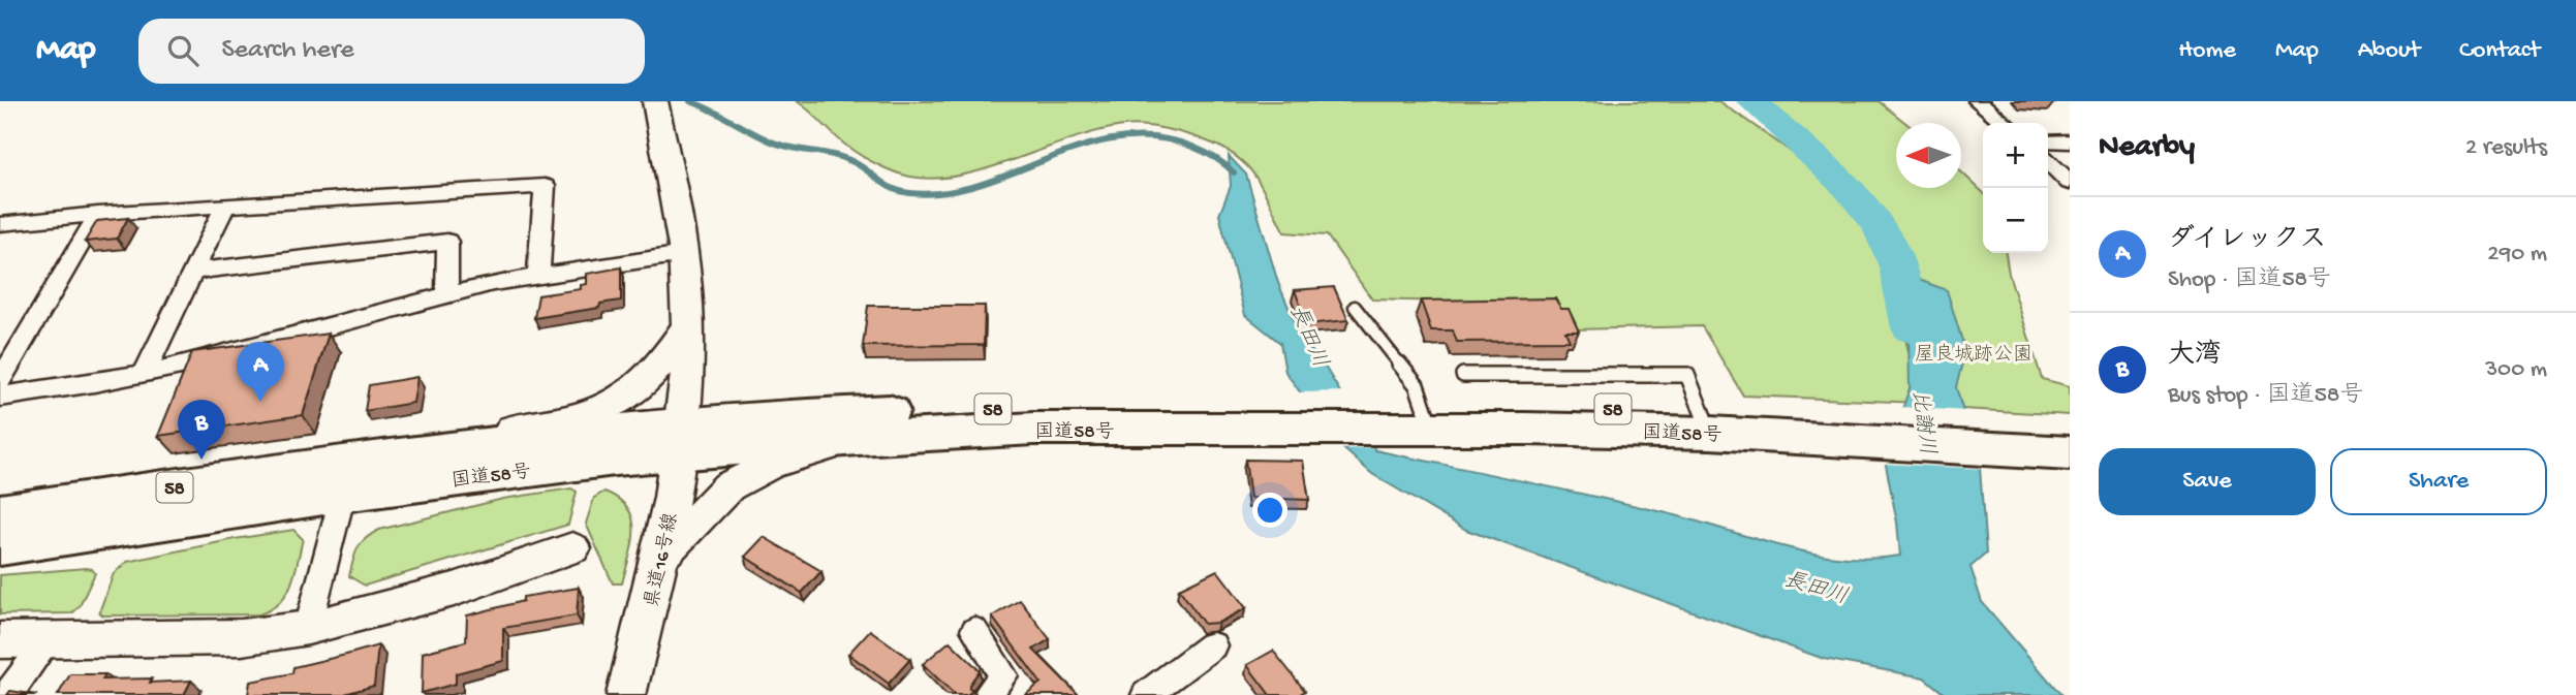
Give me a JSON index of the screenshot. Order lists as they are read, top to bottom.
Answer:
{
  "streets": {
    "highway": ["58", "国道58号"],
    "street": ["県道16号線"]
  },
  "crossings": [
    ["国道58号", "県道16号線"]
  ],
  "water": ["長田川", "比謝川"],
  "parks": ["屋良城跡公園"],
  "north": "left",
  "page": {
    "header": "Map",
    "search": "Search here",
    "nav": [
      "Home",
      "Map",
      "About",
      "Contact"
    ],
    "heading": ["Nearby", "2 results"],
    "map_buttons": ["+", "−"],
    "list": [
      {
        "mark": "A",
        "name": "ダイレックス",
        "note": "Shop · 国道58号",
        "value": "290 m"
      },
      {
        "mark": "B",
        "name": "大湾",
        "note": "Bus stop · 国道58号",
        "value": "300 m"
      }
    ],
    "pins": ["A", "B"],
    "buttons": ["Save", "Share"]
  }
}
